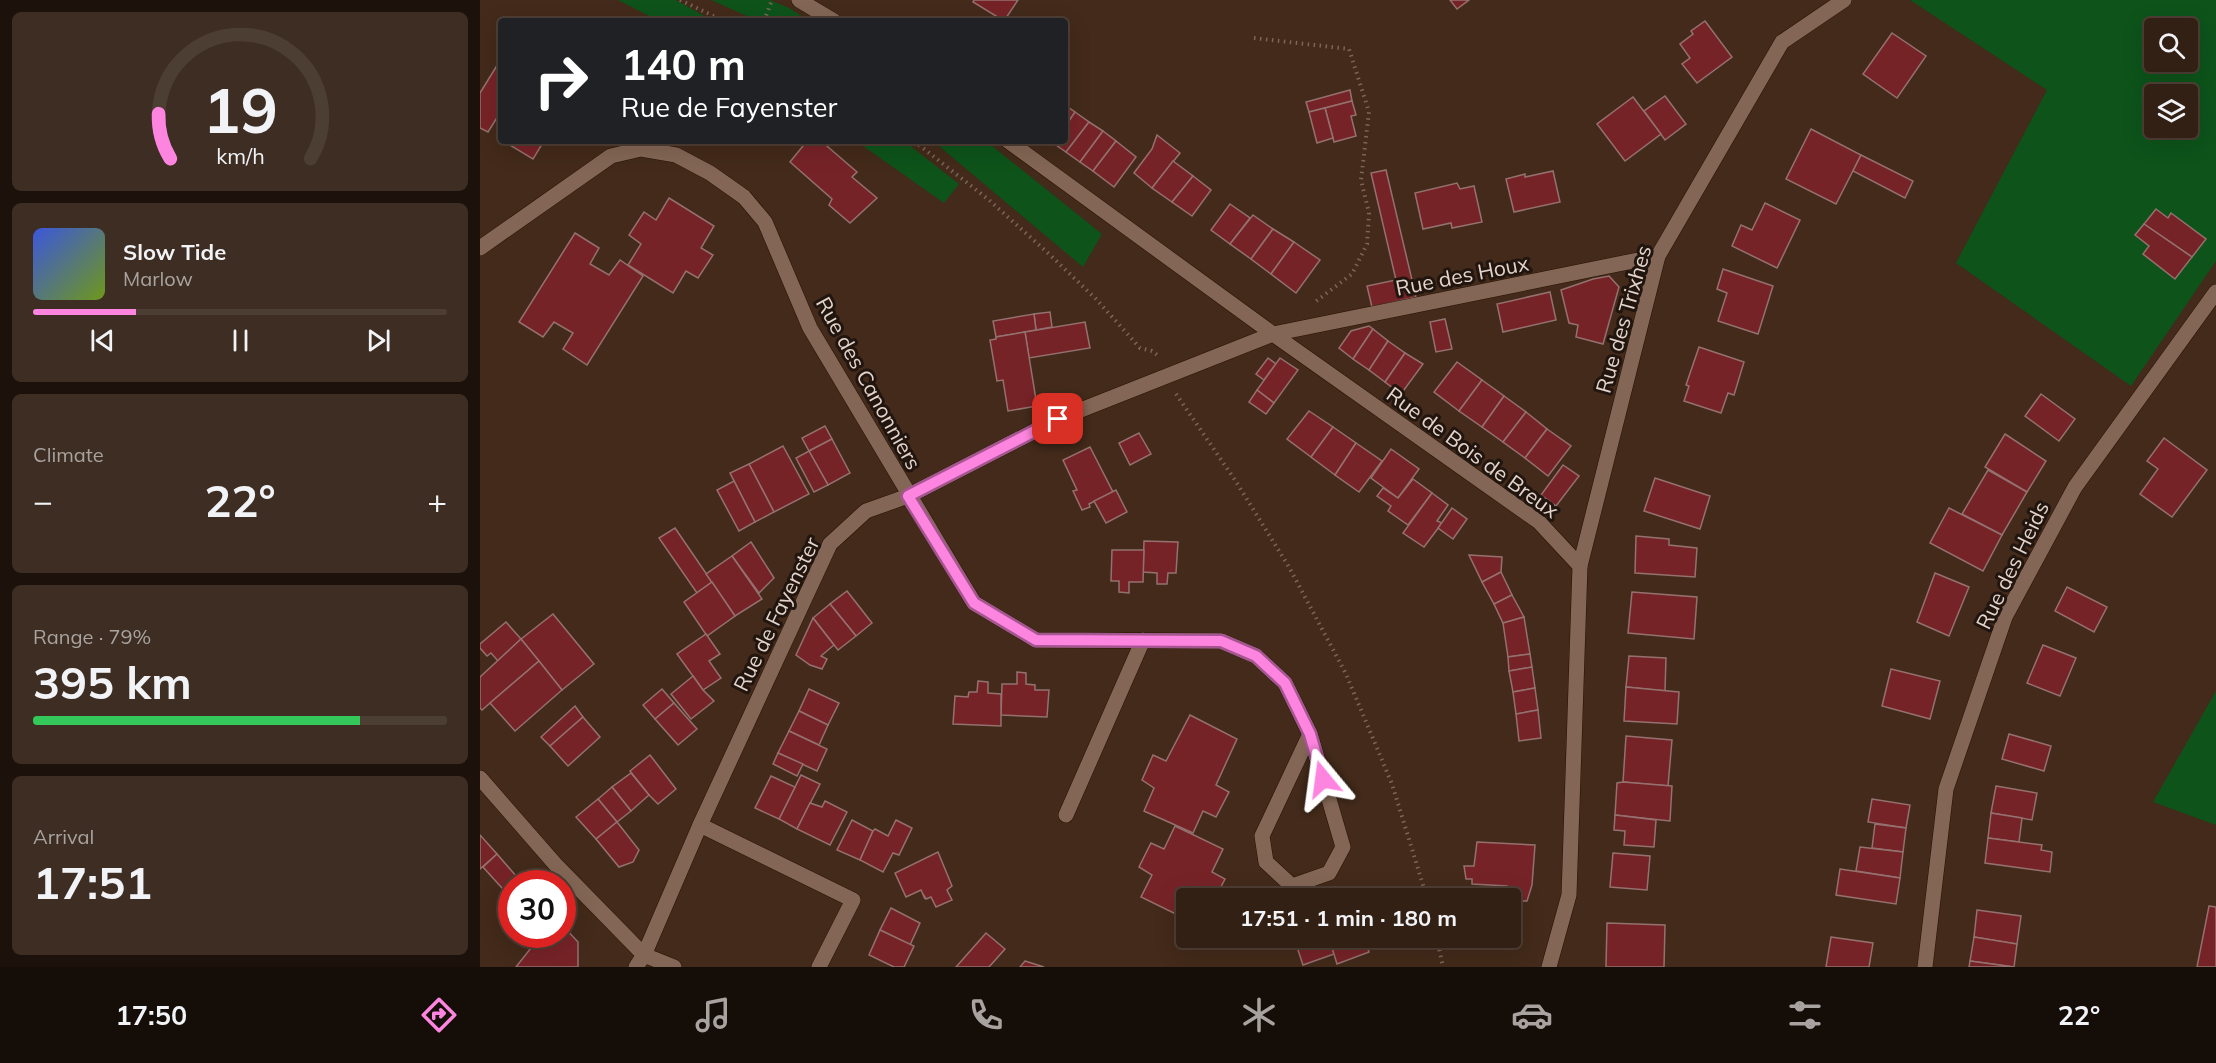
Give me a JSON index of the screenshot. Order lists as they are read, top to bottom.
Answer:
{
  "streets": {
    "street": [
      "Rue des Houx",
      "Rue des Trixhes",
      "Rue des Canonniers",
      "Rue de Bois de Breux",
      "Rue des Heids",
      "Rue de Fayenster"
    ]
  },
  "crossings": [
    ["Rue des Houx", "Rue des Trixhes"],
    ["Rue des Houx", "Rue de Bois de Breux"],
    ["Rue des Houx", "Rue de Fayenster"],
    ["Rue des Trixhes", "Rue de Bois de Breux"],
    ["Rue des Canonniers", "Rue de Fayenster"],
    ["Rue de Bois de Breux", "Rue de Fayenster"]
  ],
  "page": {
    "turn": ["140 m", "Rue de Fayenster"],
    "song": ["Slow Tide", "Marlow"],
    "tile": [
      "Climate",
      ["Range · 79%", "395 km"],
      ["Arrival", "17:51"]
    ],
    "heat": ["−", "22°", "+"],
    "limit": "30",
    "trip": "17:51 · 1 min · 180 m",
    "tabs": ["17:50", "22°"],
    "gauge": ["19", "km/h"]
  }
}
